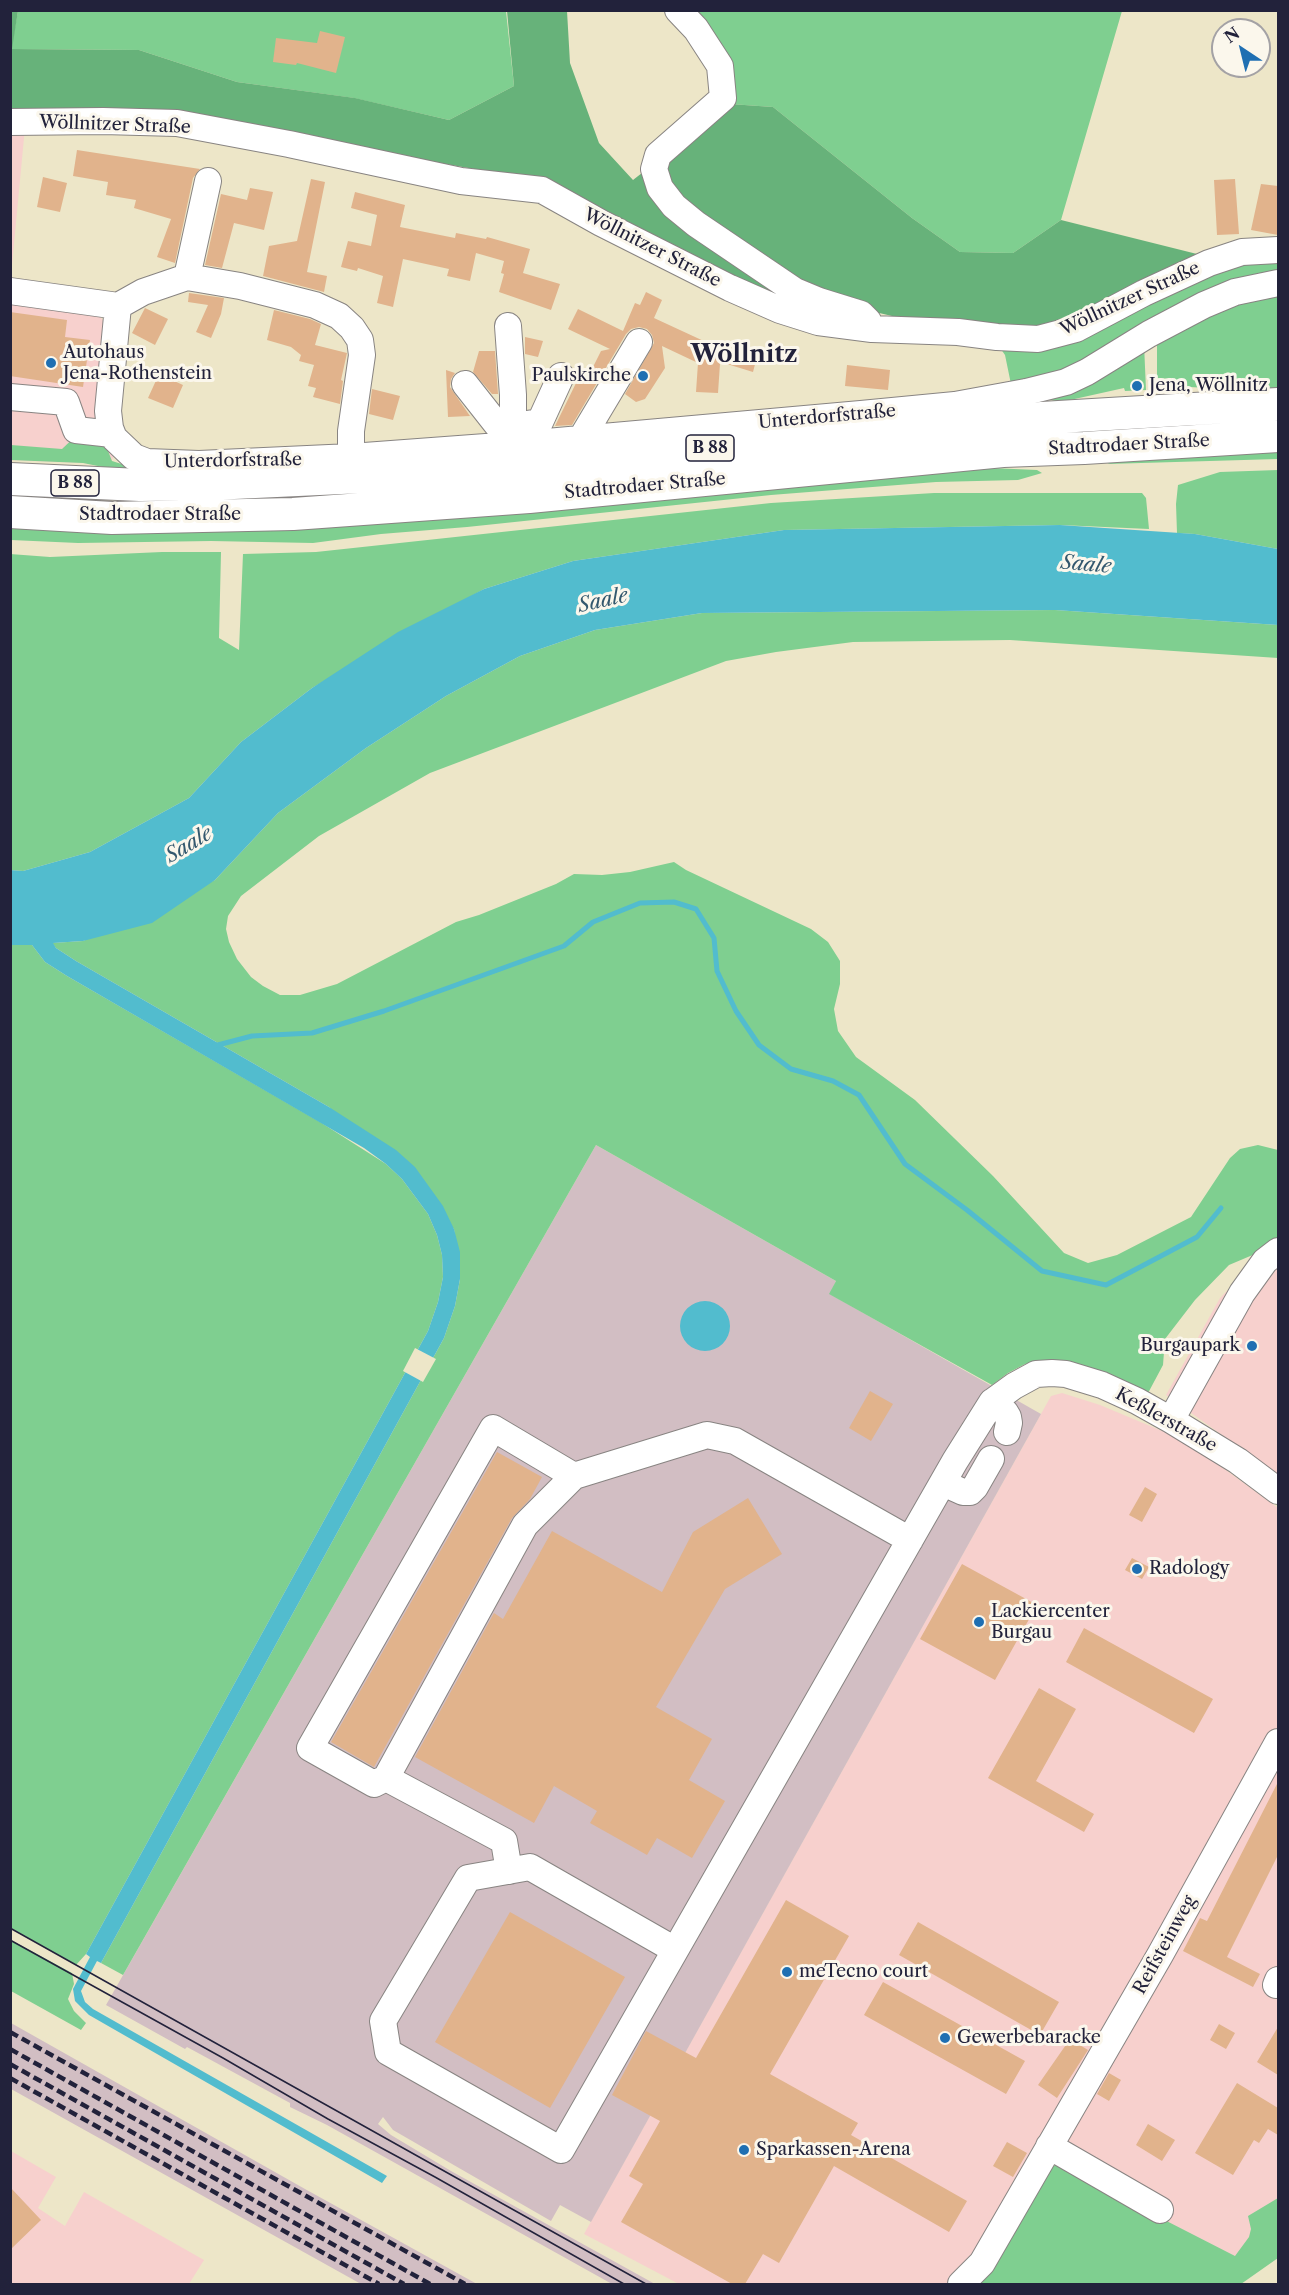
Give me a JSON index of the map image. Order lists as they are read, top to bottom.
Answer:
{
  "streets": {
    "main road": ["Stadtrodaer Straße", "B 88"],
    "street": [
      "Wöllnitzer Straße",
      "Unterdorfstraße",
      "Keßlerstraße",
      "Reifsteinweg"
    ]
  },
  "districts": ["Wöllnitz"],
  "water": ["Saale"],
  "places": [
    "Autohaus Jena-Rothenstein",
    "Paulskirche",
    "Jena, Wöllnitz",
    "Burgaupark",
    "Radology",
    "Lackiercenter Burgau",
    "meTecno court",
    "Gewerbebaracke",
    "Sparkassen-Arena"
  ],
  "north": "top left"
}
